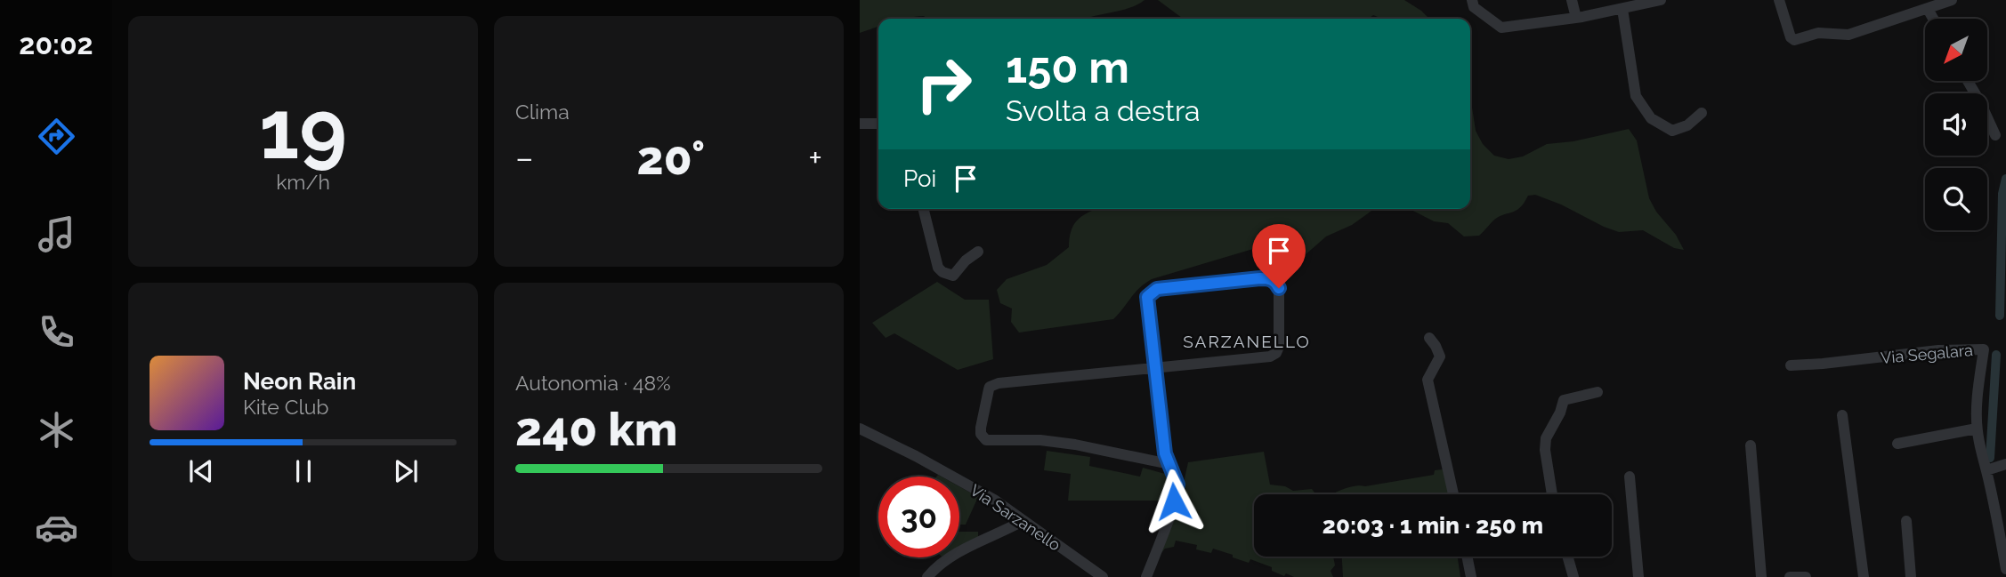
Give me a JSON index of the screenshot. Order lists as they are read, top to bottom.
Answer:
{
  "streets": {
    "street": ["Via Segalara", "Via Sarzanello"]
  },
  "districts": ["SARZANELLO"],
  "north": "bottom left",
  "page": {
    "tabs": "20:02",
    "tile": [
      ["19", "km/h"],
      "Clima",
      ["Autonomia · 48%", "240 km"]
    ],
    "turn": ["150 m", "Svolta a destra"],
    "heat": ["−", "20°", "+"],
    "then": "Poi",
    "song": ["Neon Rain", "Kite Club"],
    "limit": "30",
    "trip": "20:03 · 1 min · 250 m"
  }
}
